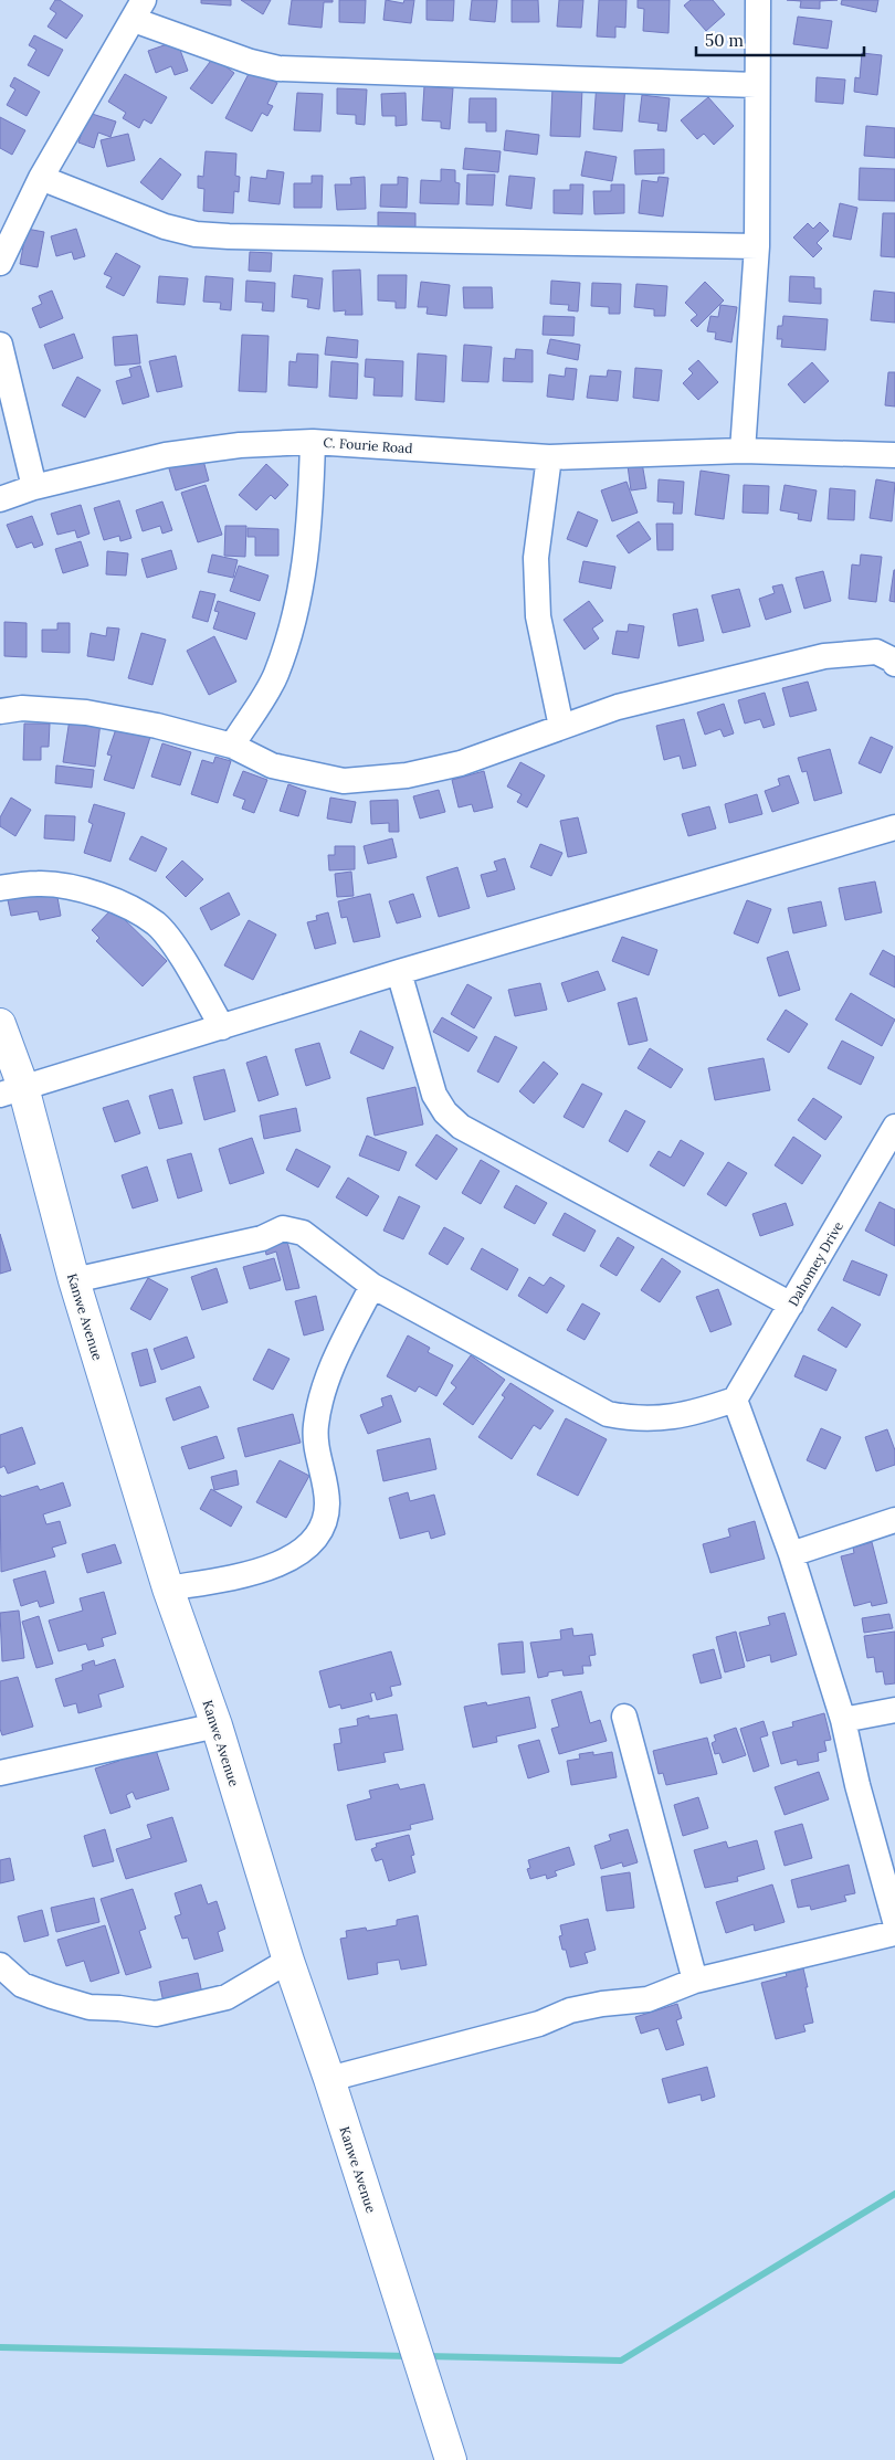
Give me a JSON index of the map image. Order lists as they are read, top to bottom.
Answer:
{
  "streets": {
    "main road": ["Kanwe Avenue"],
    "street": ["C. Fourie Road", "Dahomey Drive"]
  },
  "scale_bar": "50 m"
}
